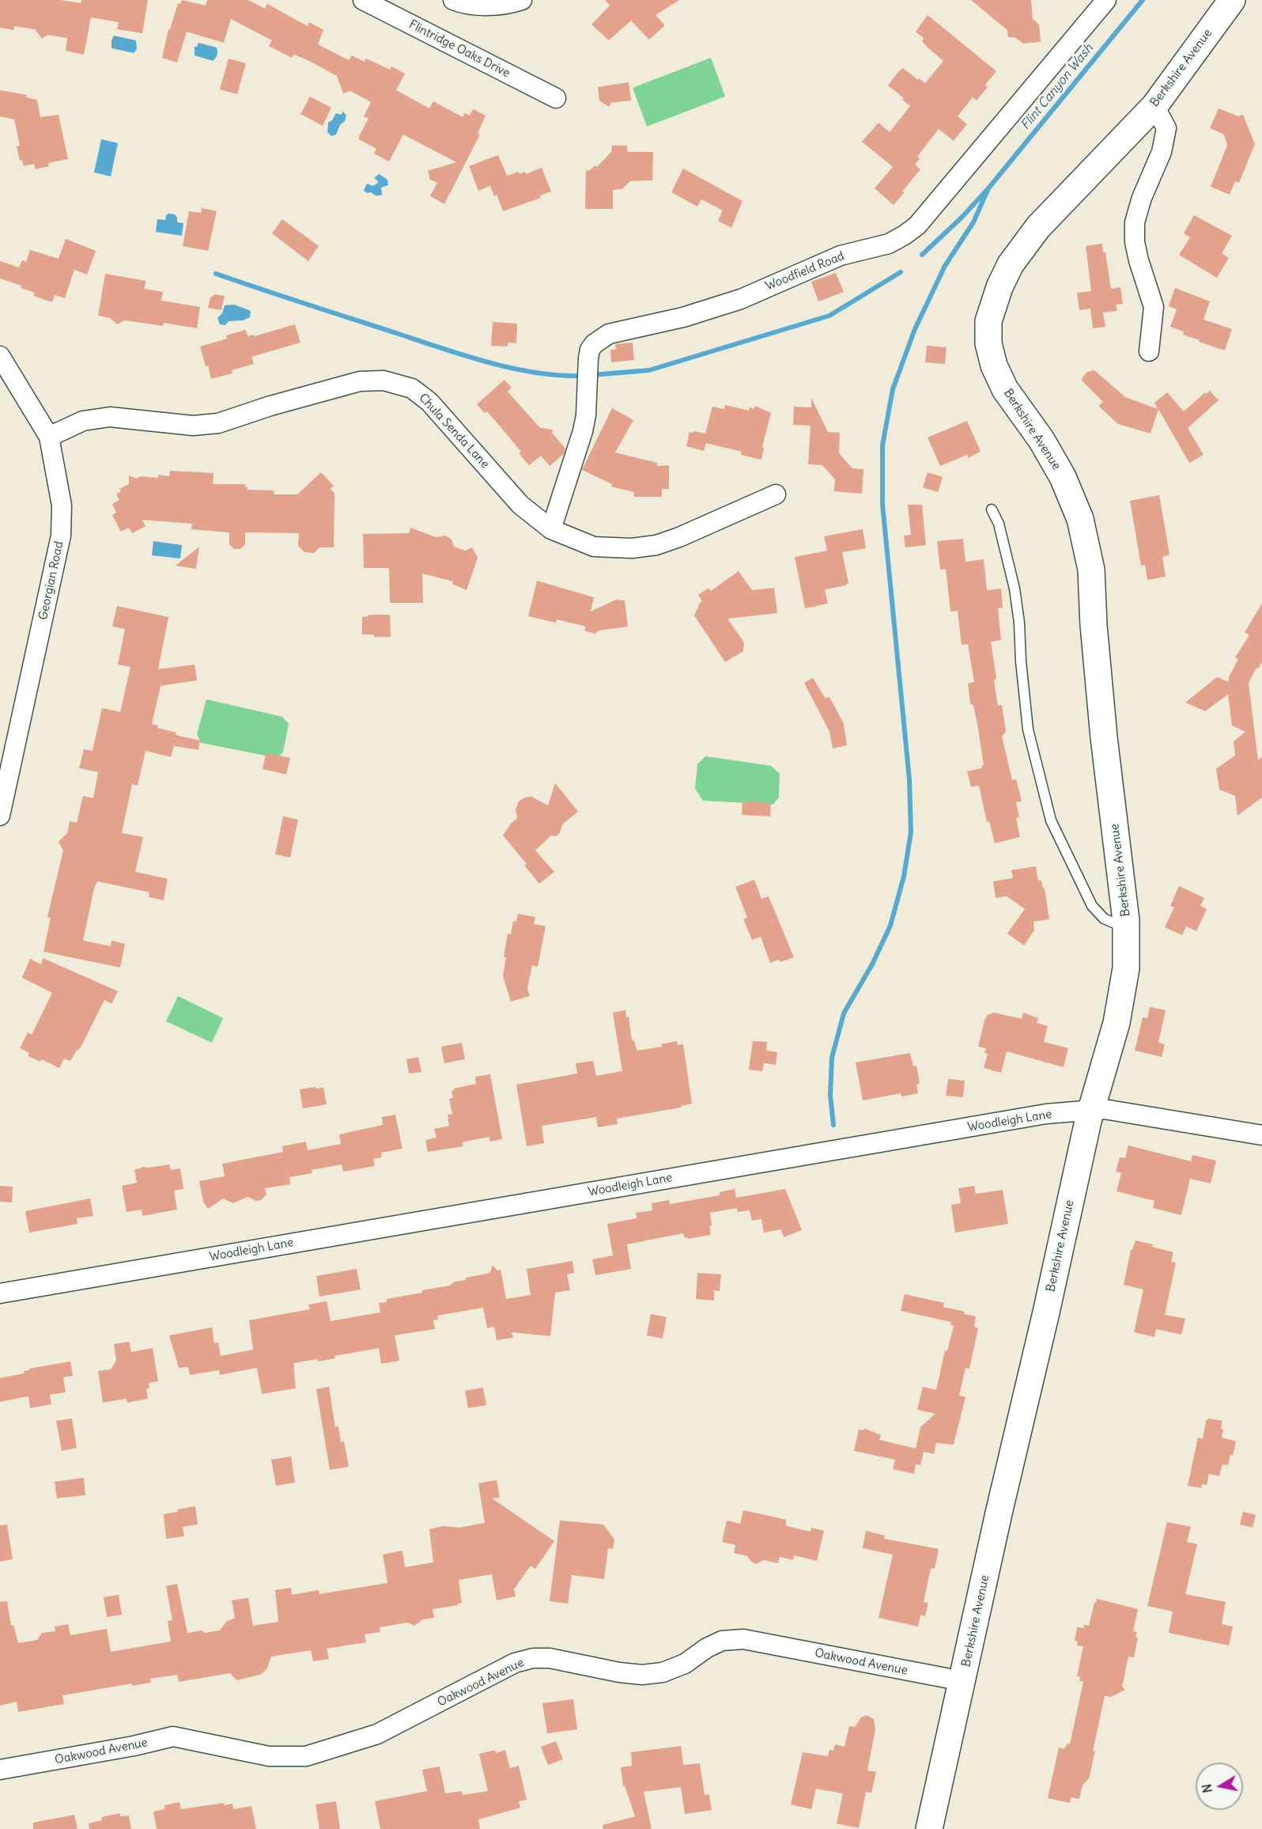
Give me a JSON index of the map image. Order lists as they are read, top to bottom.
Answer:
{
  "streets": {
    "street": [
      "Flintridge Oaks Drive",
      "Berkshire Avenue",
      "Woodfield Road",
      "Chula Senda Lane",
      "Georgian Road",
      "Woodleigh Lane",
      "Oakwood Avenue"
    ]
  },
  "crossings": [
    ["Berkshire Avenue", "Woodleigh Lane"],
    ["Berkshire Avenue", "Oakwood Avenue"],
    ["Woodfield Road", "Chula Senda Lane"],
    ["Chula Senda Lane", "Georgian Road"]
  ],
  "water": ["Flint Canyon Wash"],
  "north": "left"
}
